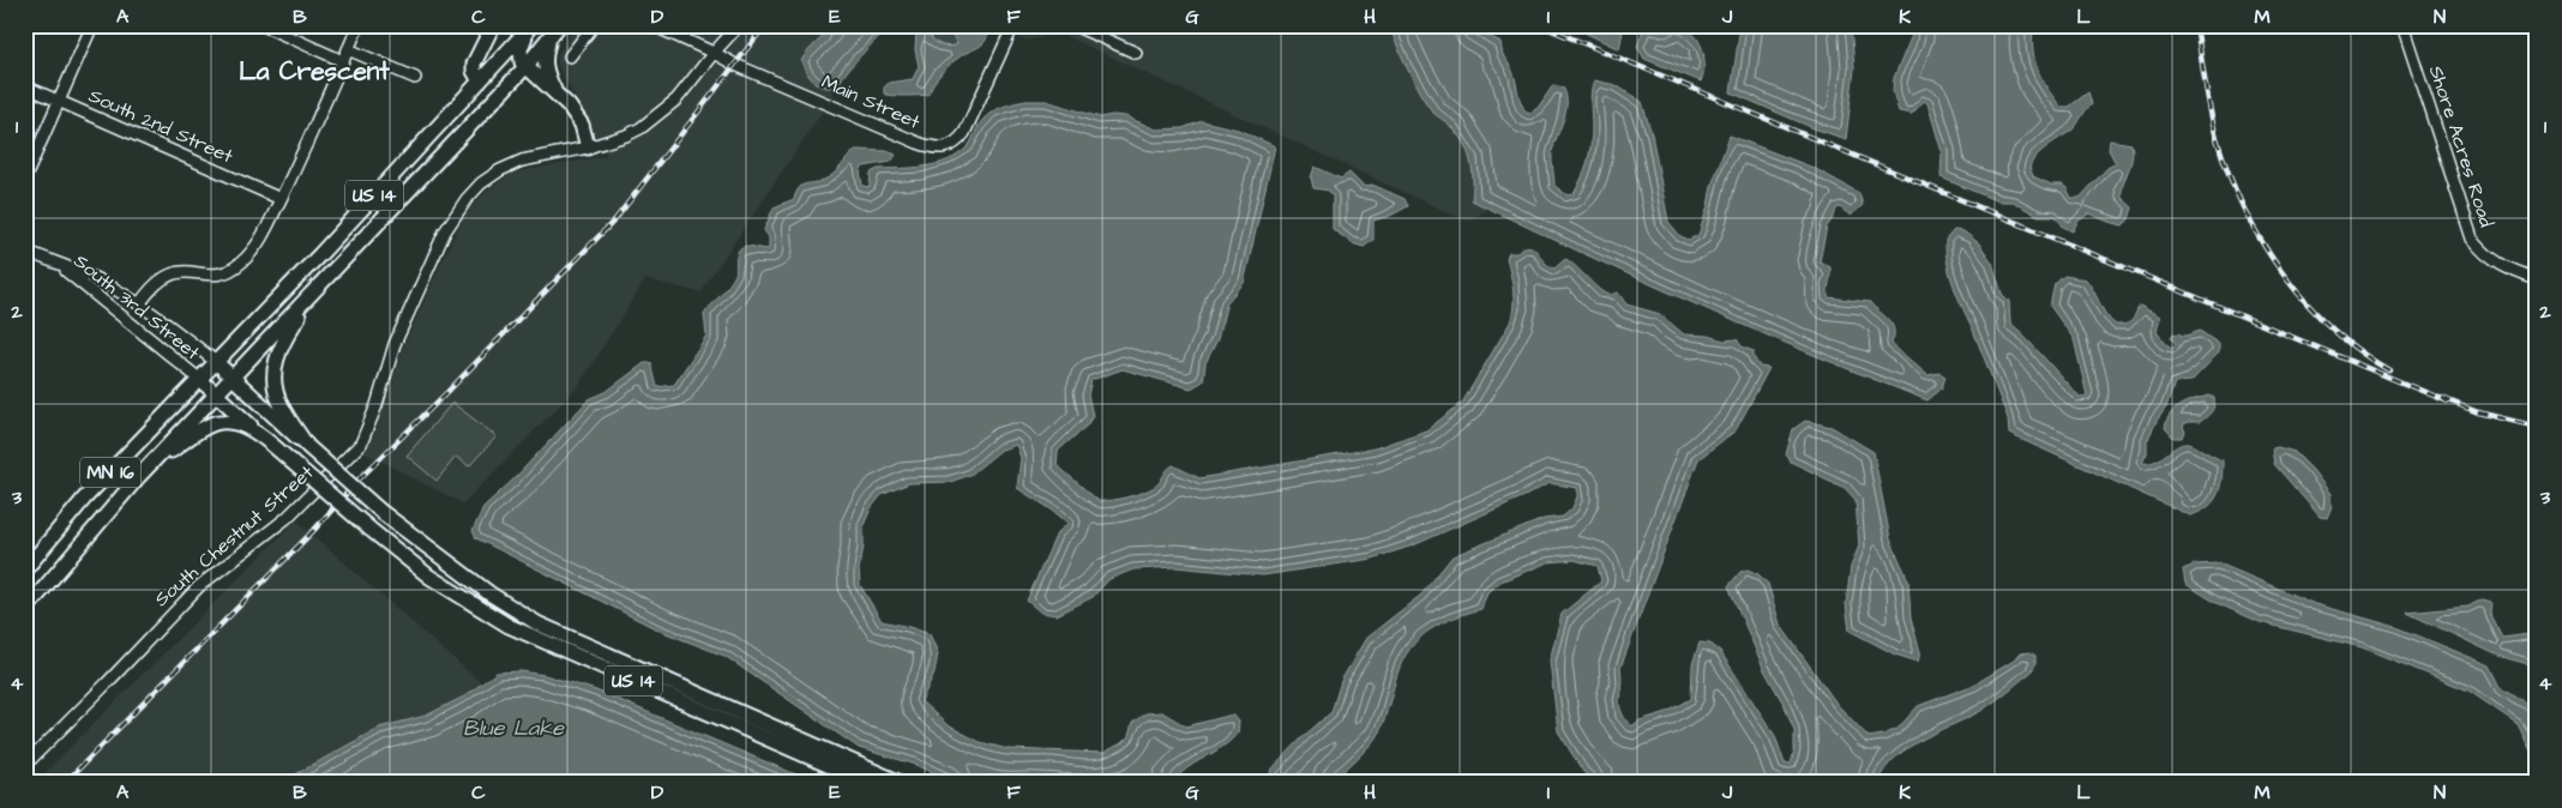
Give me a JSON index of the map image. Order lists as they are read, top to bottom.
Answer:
{
  "streets": {
    "main road": ["US 14", "MN 16"],
    "street": [
      "Main Street",
      "South 2nd Street",
      "Shore Acres Road",
      "South 3rd Street",
      "South Chestnut Street"
    ]
  },
  "crossings": [
    ["Main Street", "South Chestnut Street"],
    ["US 14", "South 3rd Street"],
    ["US 14", "MN 16"],
    ["South 3rd Street", "MN 16"]
  ],
  "districts": ["La Crescent"],
  "water": ["Blue Lake"],
  "grid": {
    "columns": [
      "A",
      "B",
      "C",
      "D",
      "E",
      "F",
      "G",
      "H",
      "I",
      "J",
      "K",
      "L",
      "M",
      "N"
    ],
    "rows": [
      "1",
      "2",
      "3",
      "4"
    ]
  }
}
